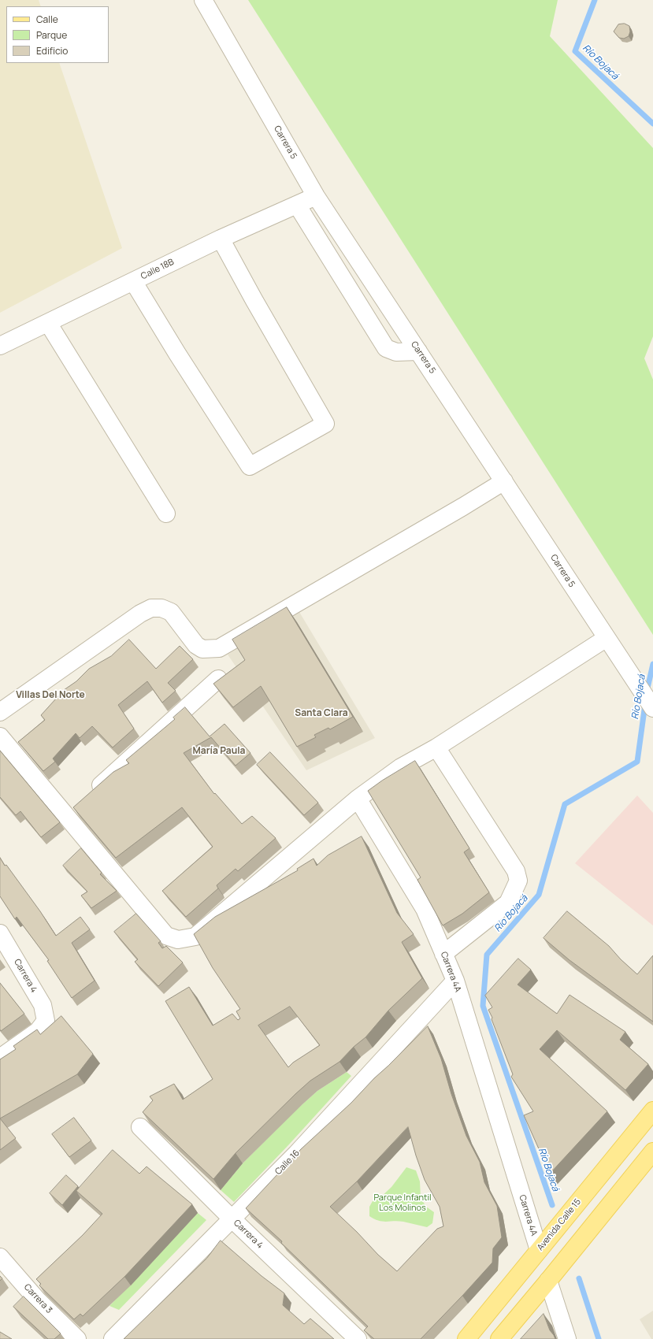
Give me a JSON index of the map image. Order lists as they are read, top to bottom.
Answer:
{
  "streets": {
    "main road": ["Avenida Calle 15"],
    "street": [
      "Carrera 5",
      "Calle 18B",
      "Carrera 4A",
      "Carrera 4",
      "Calle 16",
      "Carrera 3"
    ]
  },
  "crossings": [
    ["Carrera 5", "Calle 18B"],
    ["Carrera 4A", "Calle 16"],
    ["Carrera 4A", "Avenida Calle 15"],
    ["Carrera 4", "Calle 16"]
  ],
  "districts": ["Villas Del Norte", "Santa Clara", "María Paula"],
  "water": ["Río Bojacá"],
  "parks": ["Parque Infantil Los Molinos"],
  "legend": ["Calle", "Parque", "Edificio"]
}
